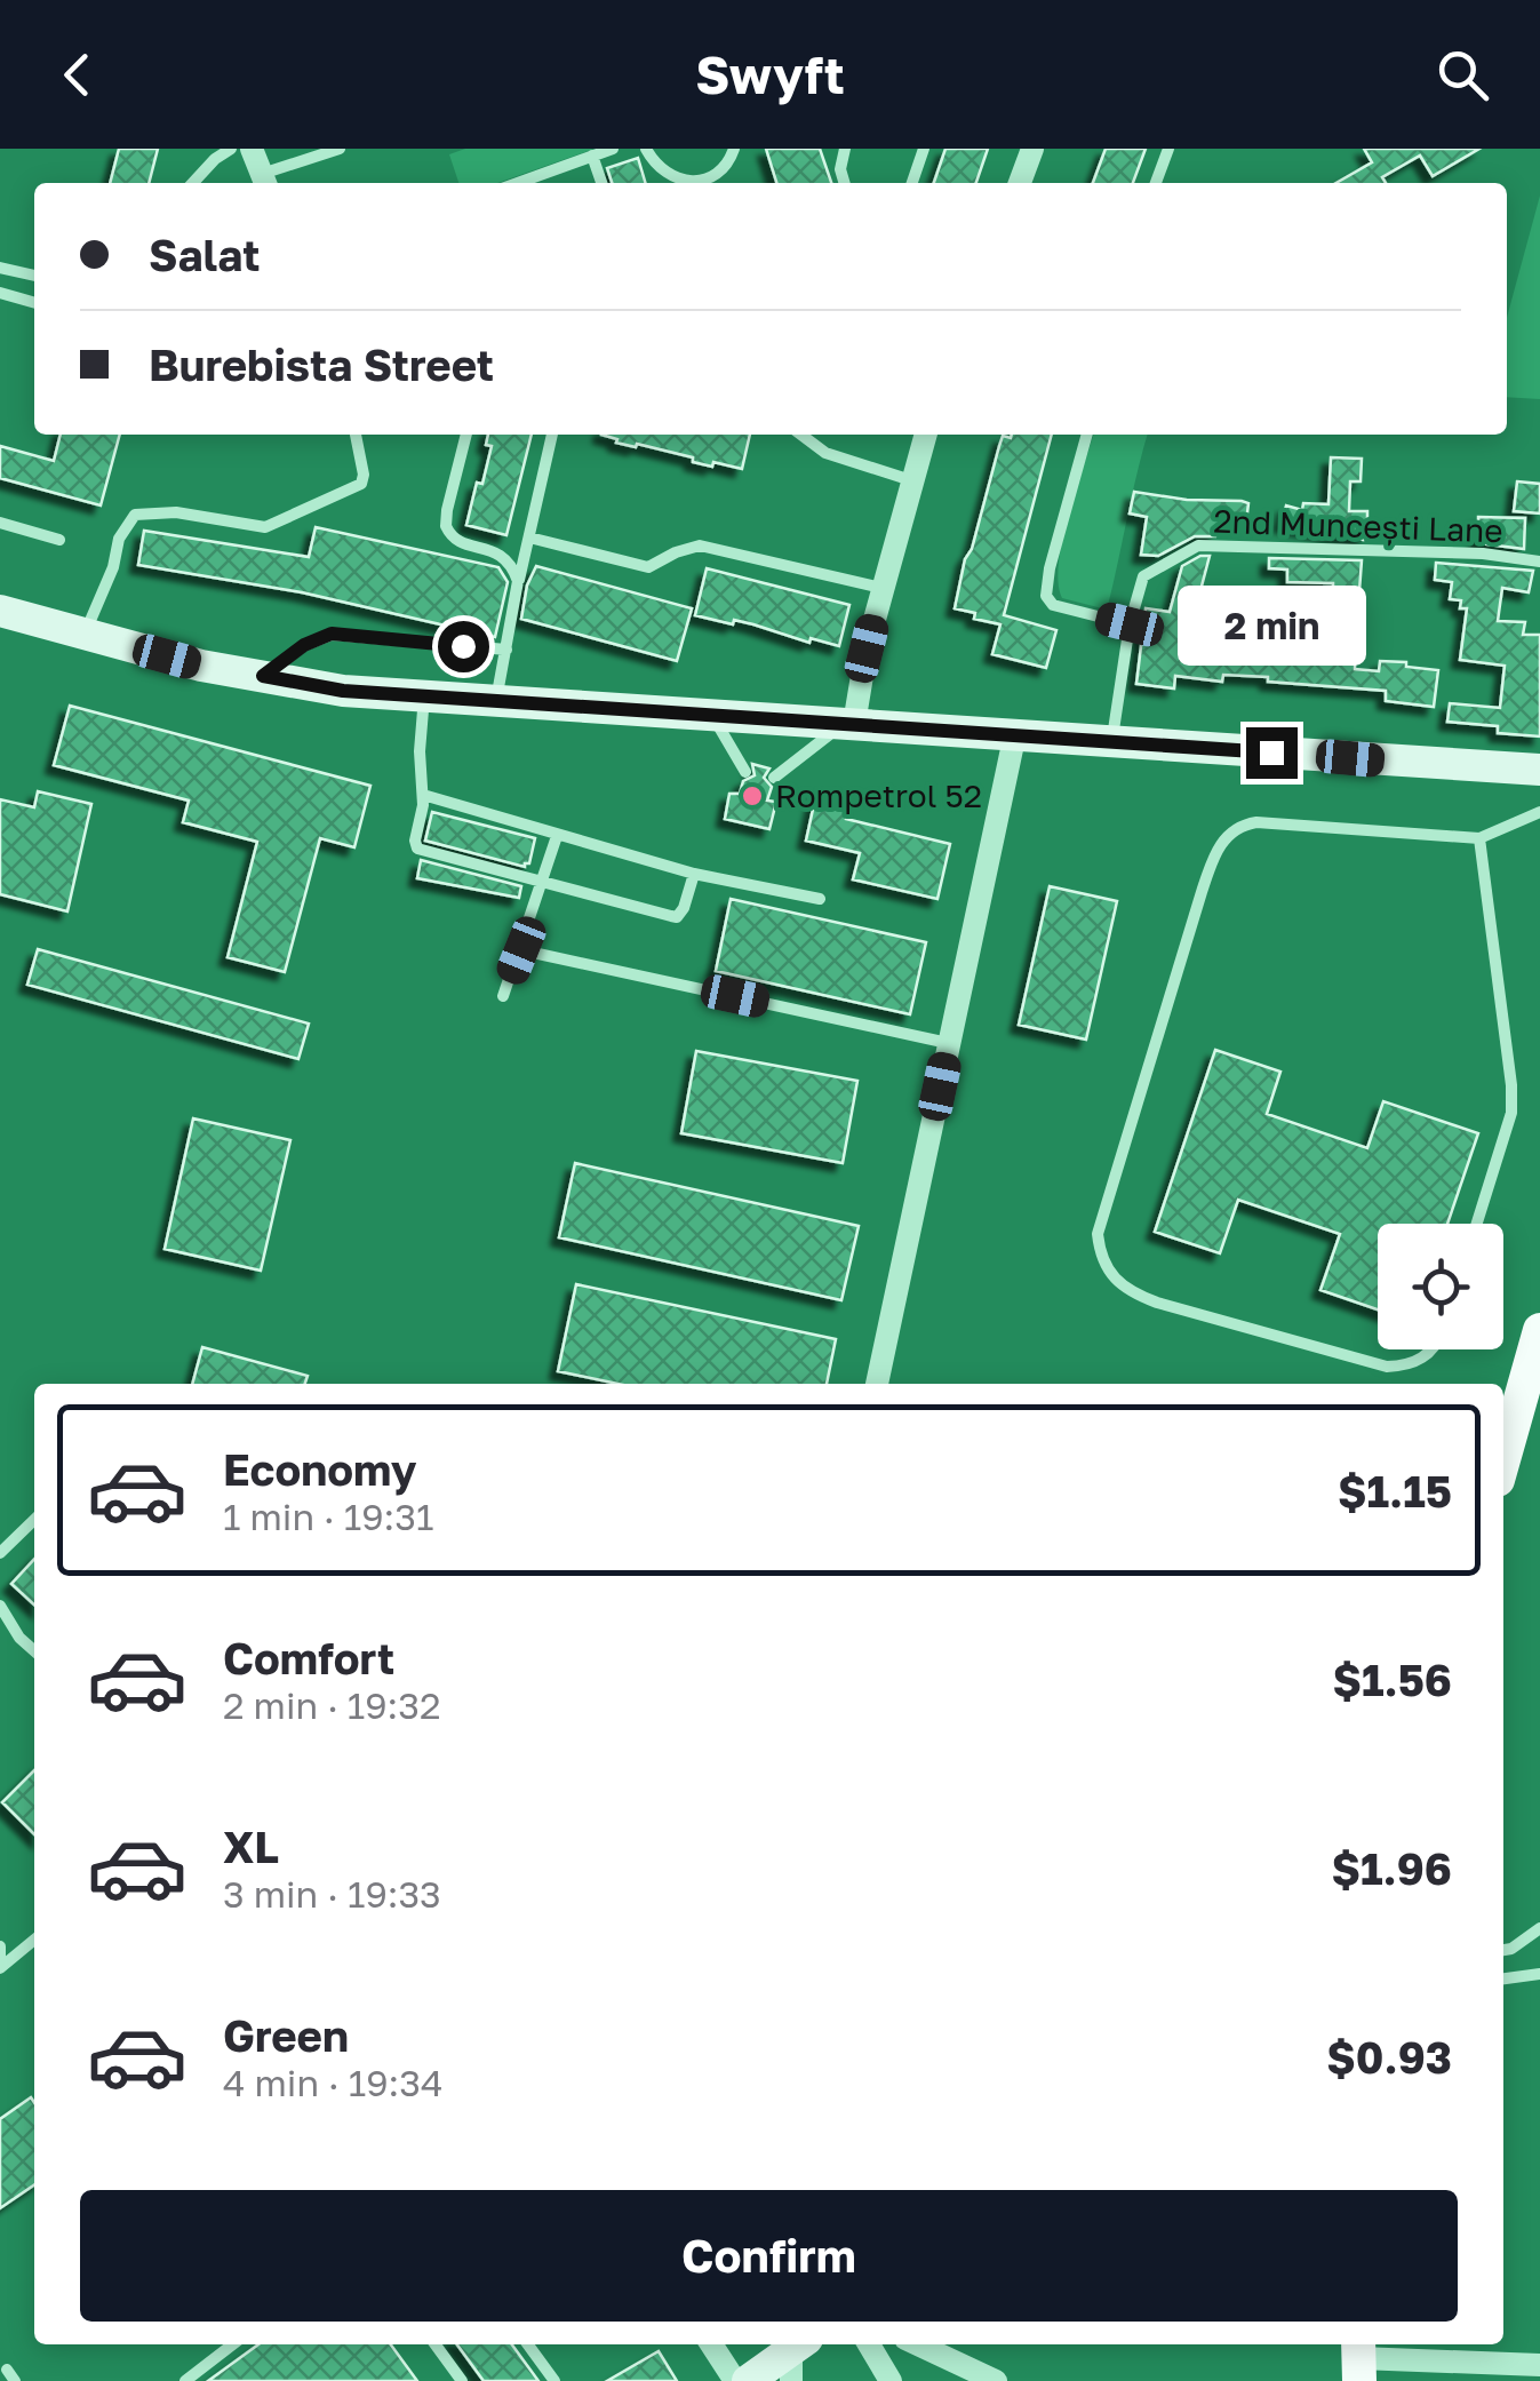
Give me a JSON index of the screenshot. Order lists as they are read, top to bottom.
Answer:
{
  "streets": {
    "lane": ["2nd Muncești Lane"]
  },
  "places": ["Rompetrol 52"],
  "page": {
    "header": "Swyft",
    "banner": ["Salat", "Burebista Street"],
    "bubble": "2 min",
    "list": [
      {
        "name": "Economy",
        "note": "1 min · 19:31",
        "value": "$1.15"
      },
      {
        "name": "Comfort",
        "note": "2 min · 19:32",
        "value": "$1.56"
      },
      {
        "name": "XL",
        "note": "3 min · 19:33",
        "value": "$1.96"
      },
      {
        "name": "Green",
        "note": "4 min · 19:34",
        "value": "$0.93"
      }
    ],
    "buttons": "Confirm"
  }
}
